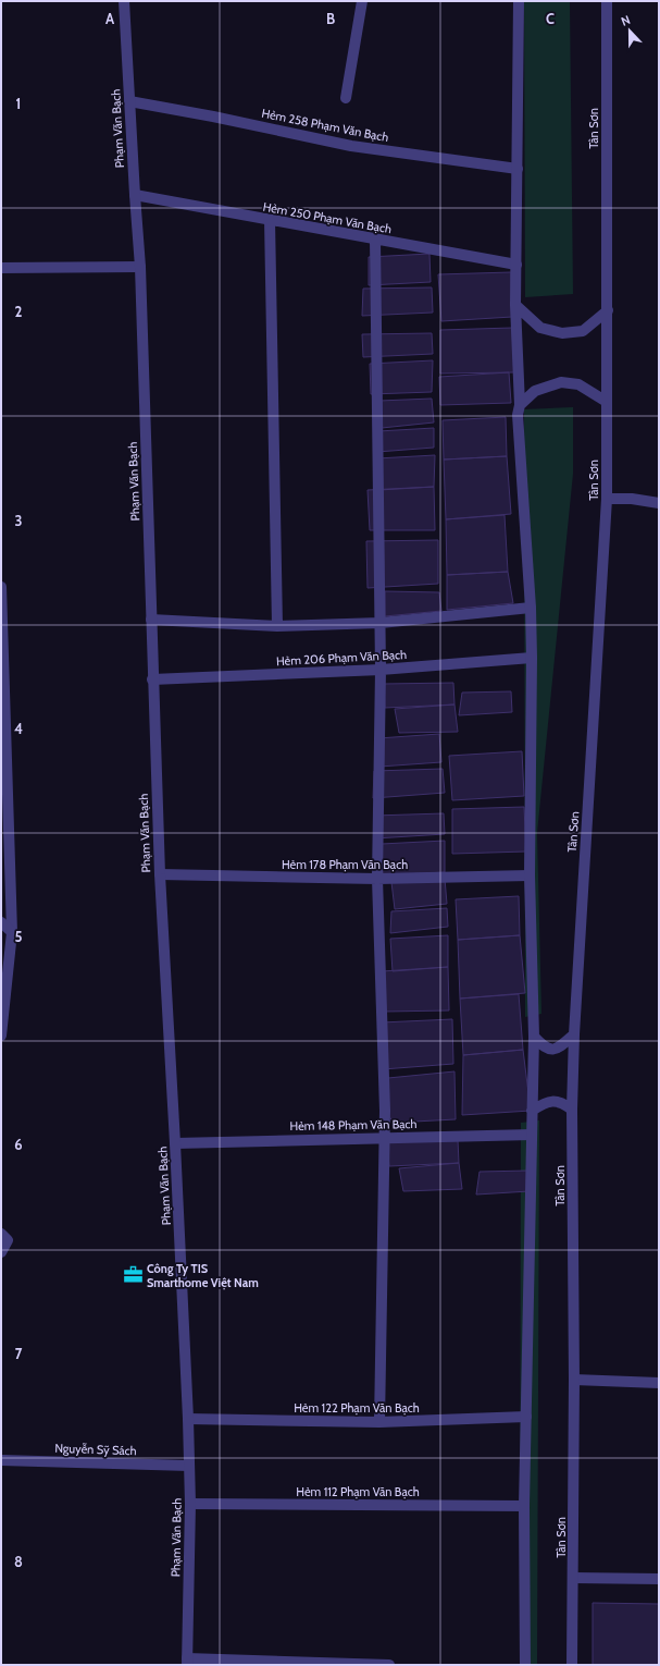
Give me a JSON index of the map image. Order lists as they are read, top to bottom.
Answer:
{
  "streets": {
    "street": [
      "Hẻm 258 Phạm Văn Bạch",
      "Phạm Văn Bạch",
      "Tân Sơn",
      "Hẻm 250 Phạm Văn Bạch",
      "Hẻm 206 Phạm Văn Bạch",
      "Hẻm 178 Phạm Văn Bạch",
      "Hẻm 148 Phạm Văn Bạch",
      "Hẻm 122 Phạm Văn Bạch",
      "Nguyễn Sỹ Sách",
      "Hẻm 112 Phạm Văn Bạch"
    ]
  },
  "crossings": [
    ["Hẻm 258 Phạm Văn Bạch", "Phạm Văn Bạch"],
    ["Phạm Văn Bạch", "Hẻm 250 Phạm Văn Bạch"],
    ["Phạm Văn Bạch", "Hẻm 206 Phạm Văn Bạch"],
    ["Phạm Văn Bạch", "Hẻm 178 Phạm Văn Bạch"],
    ["Phạm Văn Bạch", "Hẻm 148 Phạm Văn Bạch"],
    ["Phạm Văn Bạch", "Hẻm 122 Phạm Văn Bạch"],
    ["Phạm Văn Bạch", "Nguyễn Sỹ Sách"],
    ["Phạm Văn Bạch", "Hẻm 112 Phạm Văn Bạch"]
  ],
  "places": {
    "office": ["Công Ty TIS Smarthome Việt Nam"]
  },
  "north": "top",
  "grid": {
    "columns": ["A", "B", "C"],
    "rows": [
      "1",
      "2",
      "3",
      "4",
      "5",
      "6",
      "7",
      "8"
    ]
  }
}
